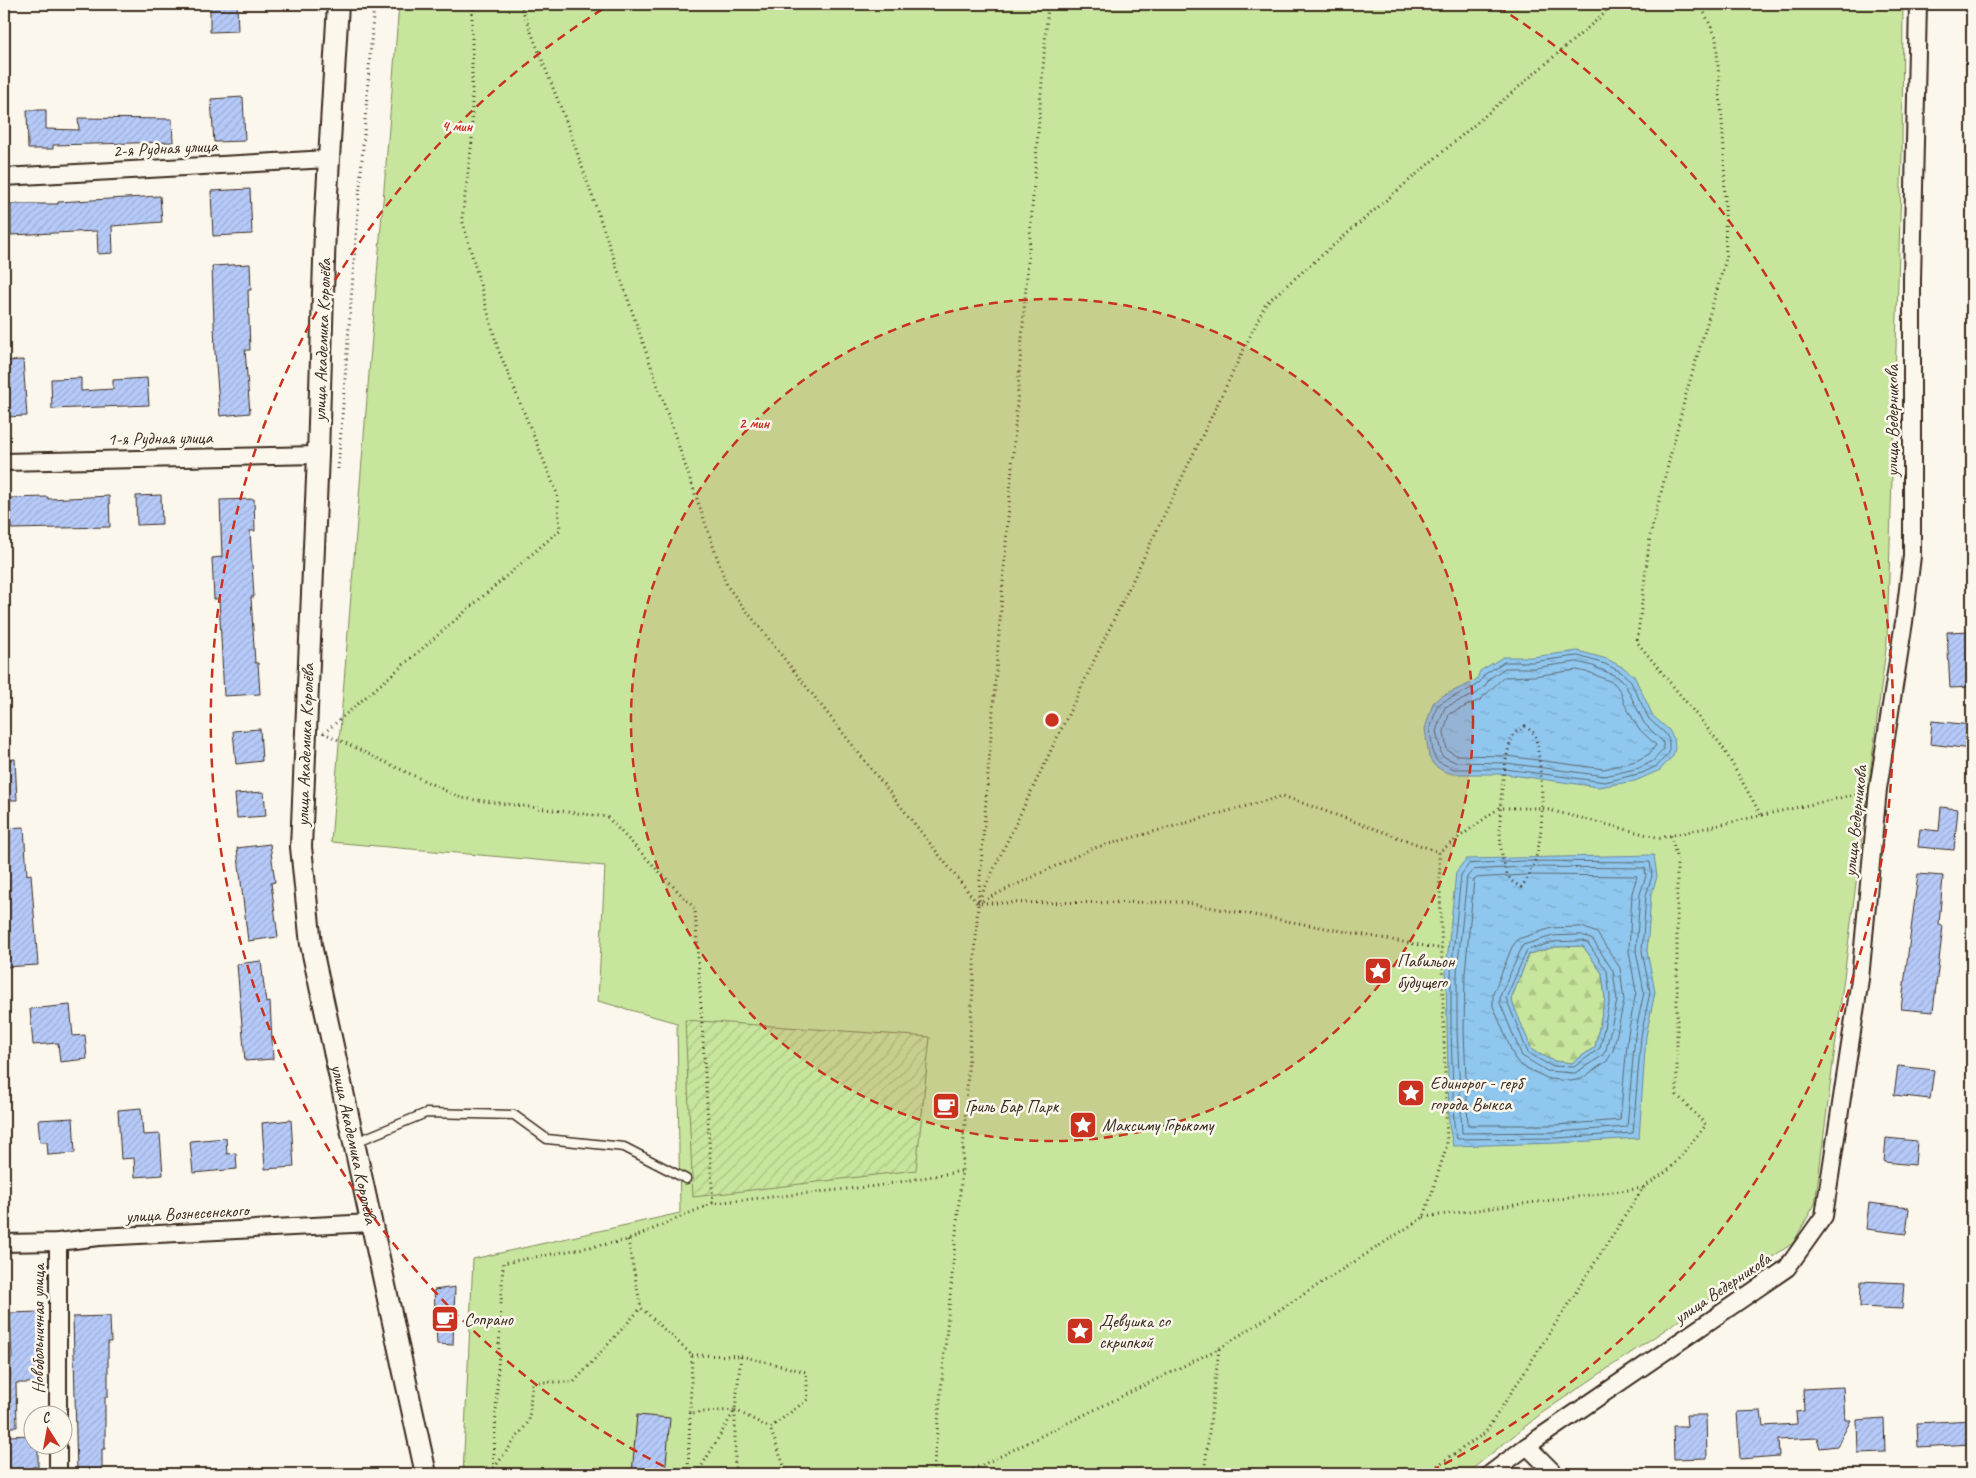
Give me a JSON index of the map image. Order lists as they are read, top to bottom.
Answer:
{
  "streets": {
    "street": [
      "2-я Рудная улица",
      "улица Академика Королёва",
      "улица Ведерникова",
      "1-я Рудная улица",
      "улица Вознесенского",
      "Новобольничная улица"
    ]
  },
  "crossings": [
    ["2-я Рудная улица", "улица Академика Королёва"],
    ["улица Академика Королёва", "1-я Рудная улица"],
    ["улица Академика Королёва", "улица Вознесенского"],
    ["улица Вознесенского", "Новобольничная улица"]
  ],
  "places": {
    "place": [
      "Павильон будущего",
      "Единорог - герб города Выкса",
      "Максиму Горькому",
      "Девушка со скрипкой"
    ],
    "cafe": ["Гриль Бар Парк", "Сопрано"]
  },
  "north": "top",
  "rings": ["4 мин", "2 мин"]
}
